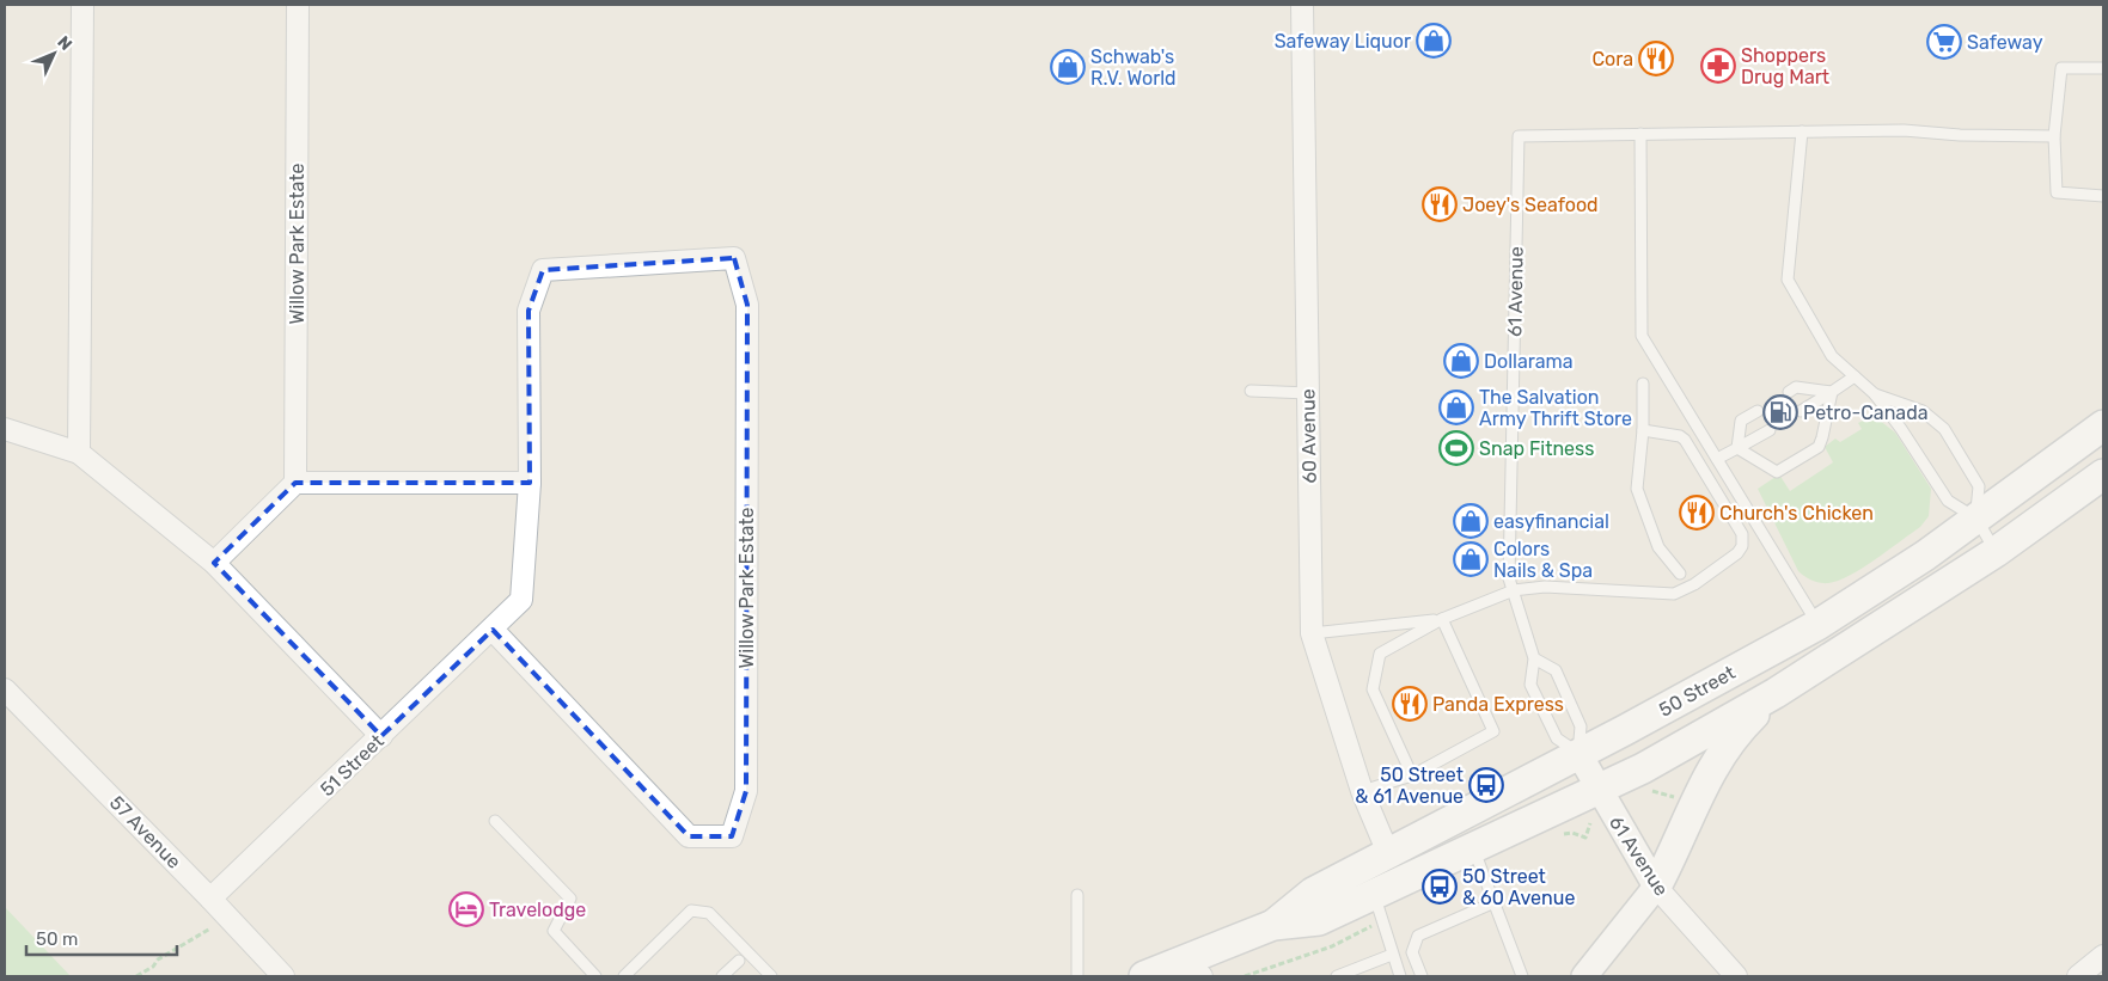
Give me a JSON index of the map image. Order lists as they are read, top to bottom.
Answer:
{
  "streets": {
    "main road": ["50 Street"],
    "street": [
      "Willow Park Estate",
      "61 Avenue",
      "60 Avenue",
      "51 Street",
      "57 Avenue"
    ]
  },
  "crossings": [
    ["Willow Park Estate", "51 Street"],
    ["61 Avenue", "50 Street"],
    ["60 Avenue", "50 Street"],
    ["51 Street", "57 Avenue"]
  ],
  "places": {
    "shop": [
      "Safeway Liquor",
      "Schwab's R.V. World",
      "Dollarama",
      "The Salvation Army Thrift Store",
      "easyfinancial",
      "Colors Nails & Spa"
    ],
    "supermarket": ["Safeway"],
    "restaurant": [
      "Cora",
      "Joey's Seafood",
      "Church's Chicken",
      "Panda Express"
    ],
    "pharmacy": ["Shoppers Drug Mart"],
    "fuel station": ["Petro-Canada"],
    "sports": ["Snap Fitness"],
    "bus stop": ["50 Street & 61 Avenue", "50 Street & 60 Avenue"],
    "hotel": ["Travelodge"]
  },
  "scale_bar": "50 m",
  "north": "top right"
}
